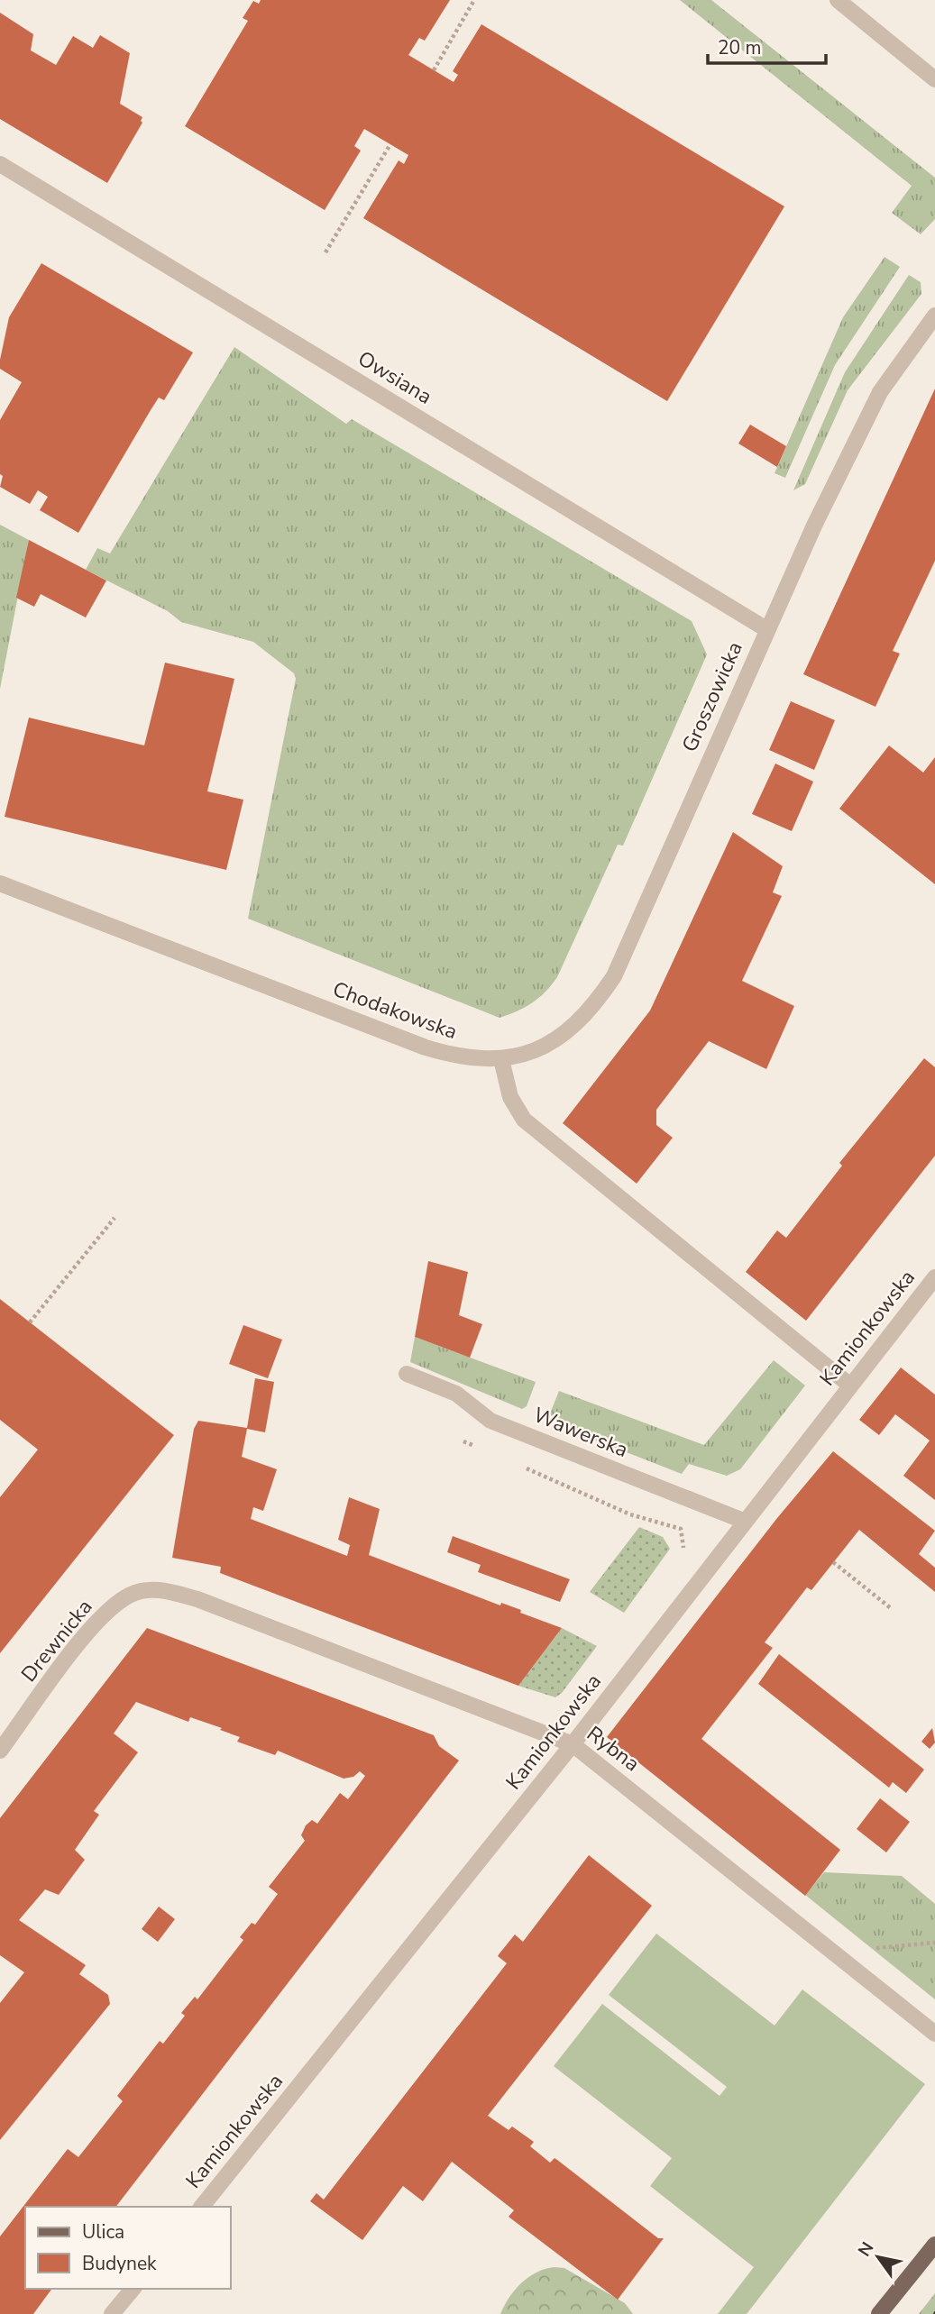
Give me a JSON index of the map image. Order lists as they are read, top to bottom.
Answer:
{
  "streets": {
    "street": [
      "Owsiana",
      "Groszowicka",
      "Chodakowska",
      "Kamionkowska",
      "Wawerska",
      "Drewnicka",
      "Rybna"
    ]
  },
  "crossings": [
    ["Owsiana", "Groszowicka"],
    ["Groszowicka", "Chodakowska"],
    ["Kamionkowska", "Wawerska"],
    ["Kamionkowska", "Rybna"],
    ["Drewnicka", "Rybna"]
  ],
  "legend": ["Ulica", "Budynek"],
  "scale_bar": "20 m",
  "north": "top left"
}
